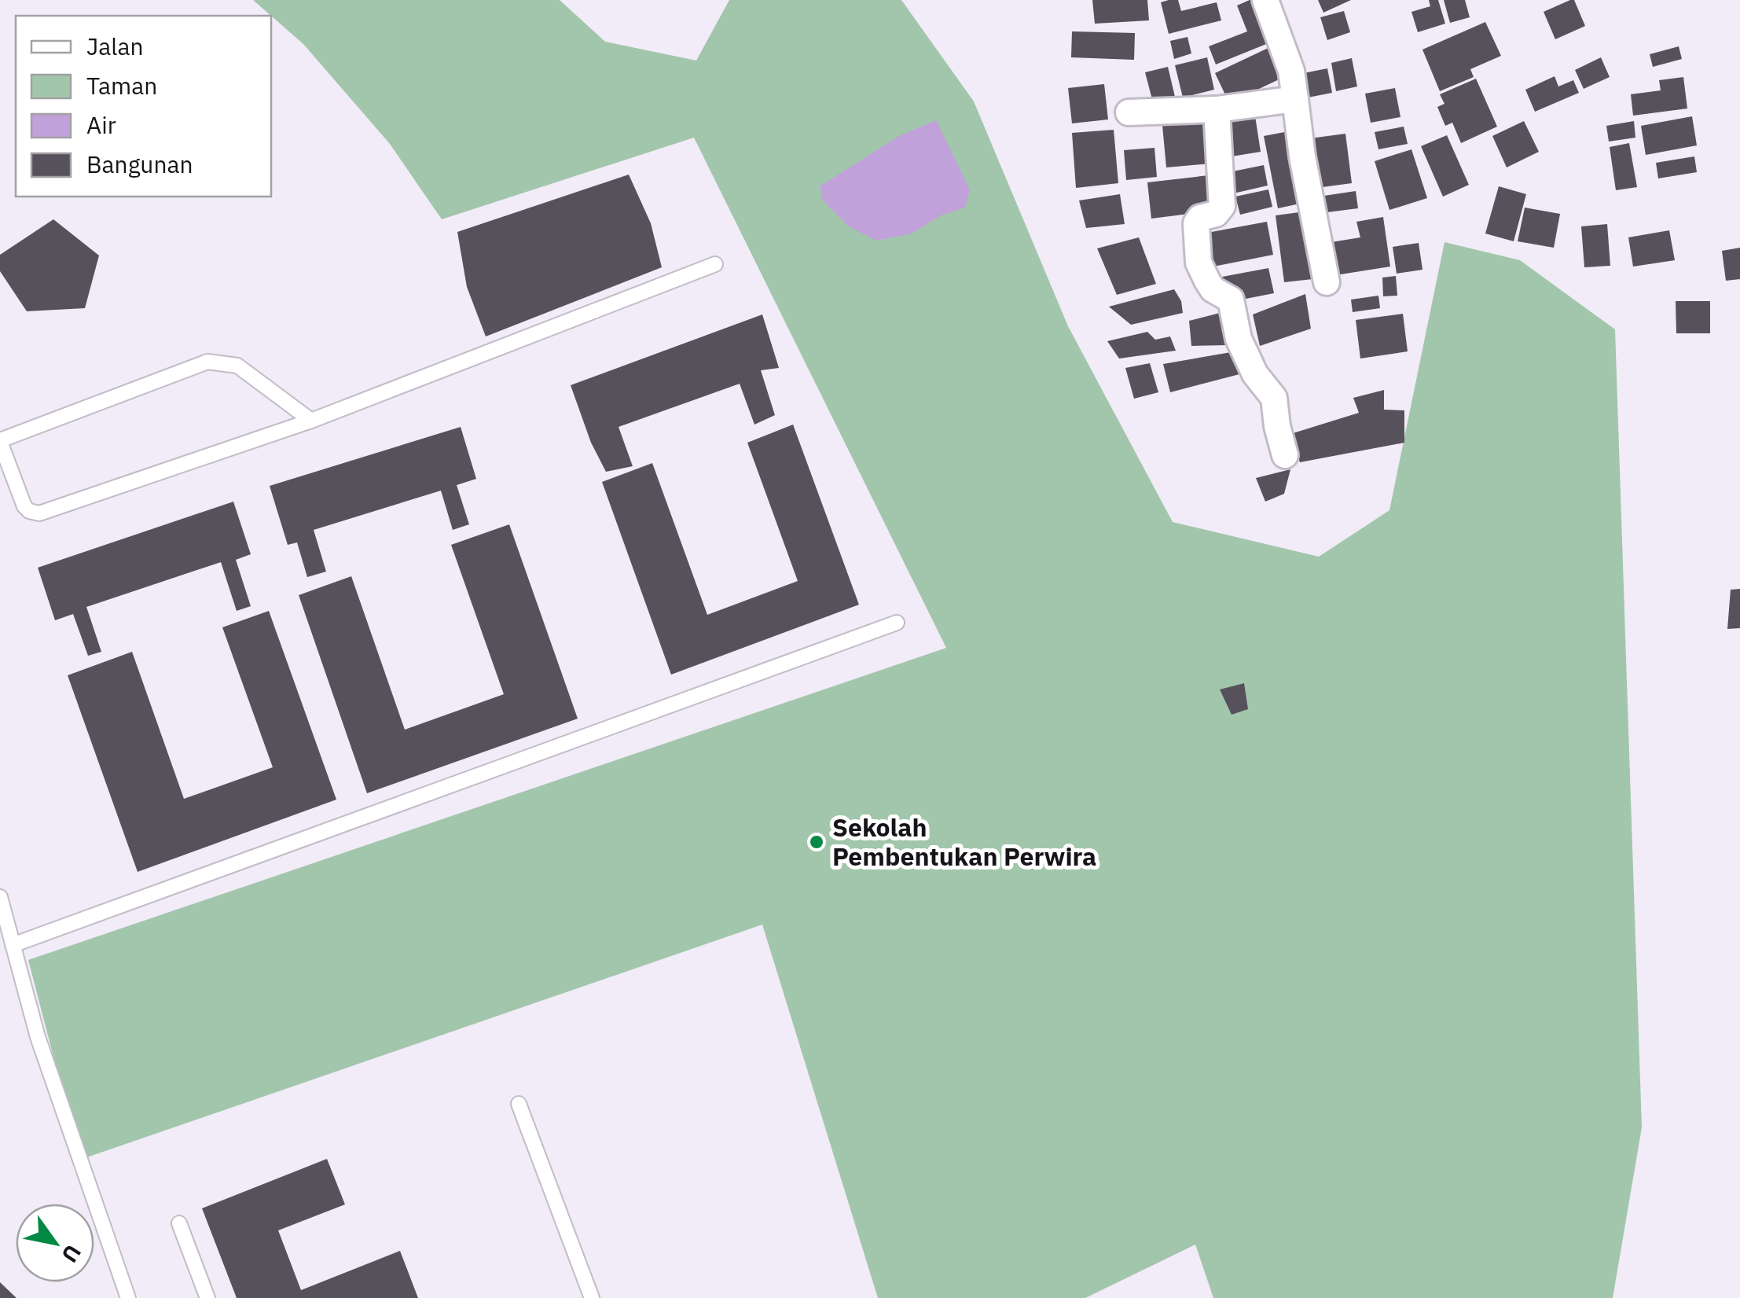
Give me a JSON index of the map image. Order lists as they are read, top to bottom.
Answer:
{
  "places": ["Sekolah Pembentukan Perwira"],
  "legend": [
    "Jalan",
    "Taman",
    "Air",
    "Bangunan"
  ],
  "north": "bottom right"
}
